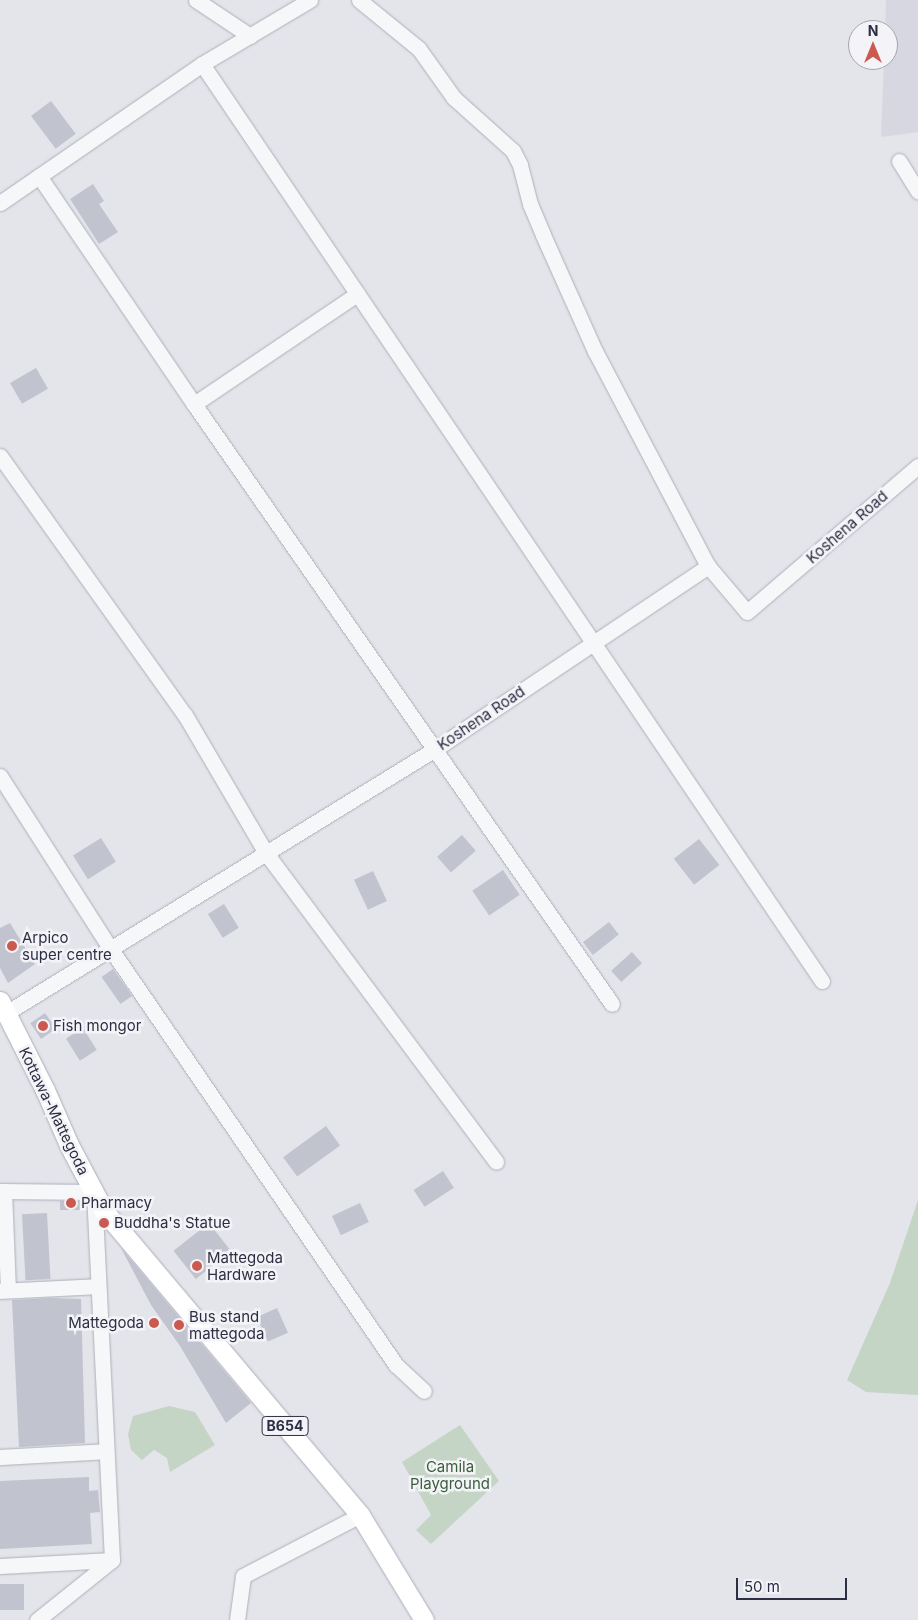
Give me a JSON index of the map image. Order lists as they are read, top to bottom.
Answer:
{
  "streets": {
    "main road": ["Kottawa-Mattegoda", "B654"],
    "street": ["Koshena Road"]
  },
  "crossings": [
    ["Koshena Road", "Kottawa-Mattegoda"]
  ],
  "parks": ["Camila Playground"],
  "places": [
    "Arpico super centre",
    "Fish mongor",
    "Pharmacy",
    "Buddha's Statue",
    "Mattegoda Hardware",
    "Mattegoda",
    "Bus stand mattegoda"
  ],
  "scale_bar": "50 m",
  "north": "top"
}
